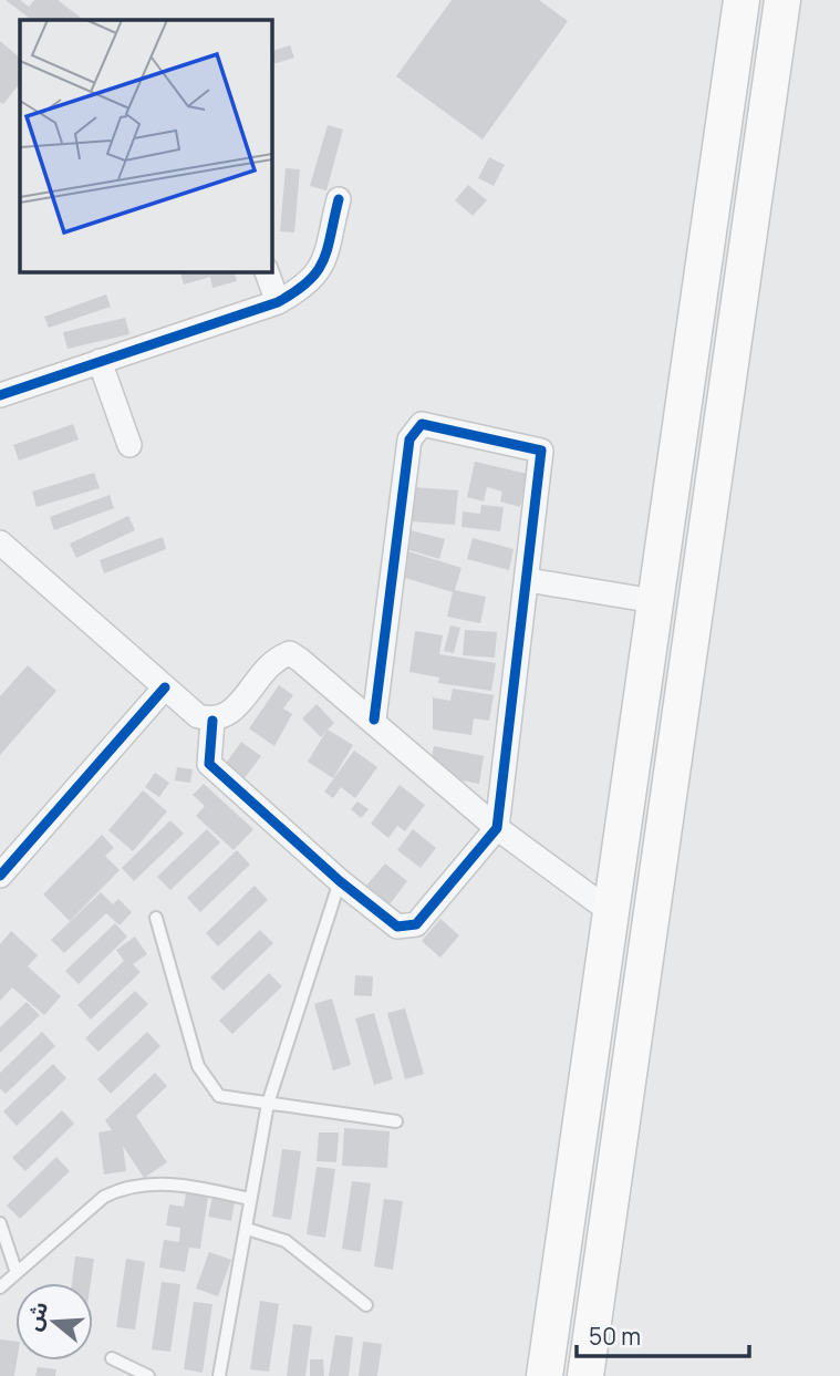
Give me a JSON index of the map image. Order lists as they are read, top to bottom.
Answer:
{
  "scale_bar": "50 m",
  "north": "left"
}
